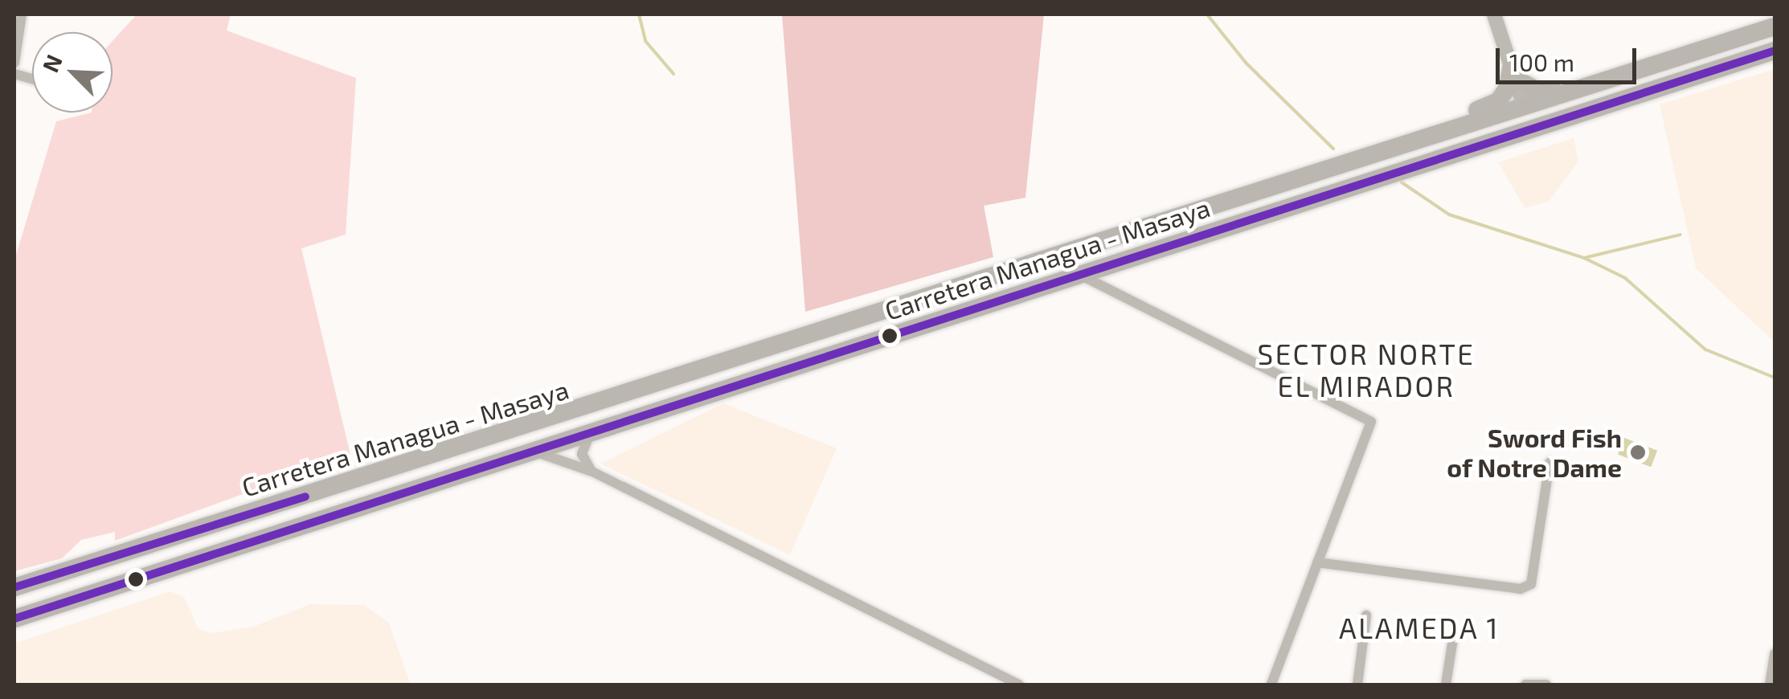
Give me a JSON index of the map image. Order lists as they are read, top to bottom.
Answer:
{
  "streets": {
    "highway": ["Carretera Managua - Masaya"]
  },
  "districts": ["SECTOR NORTE EL MIRADOR", "ALAMEDA 1"],
  "places": ["Sword Fish of Notre Dame"],
  "scale_bar": "100 m",
  "north": "top left"
}
